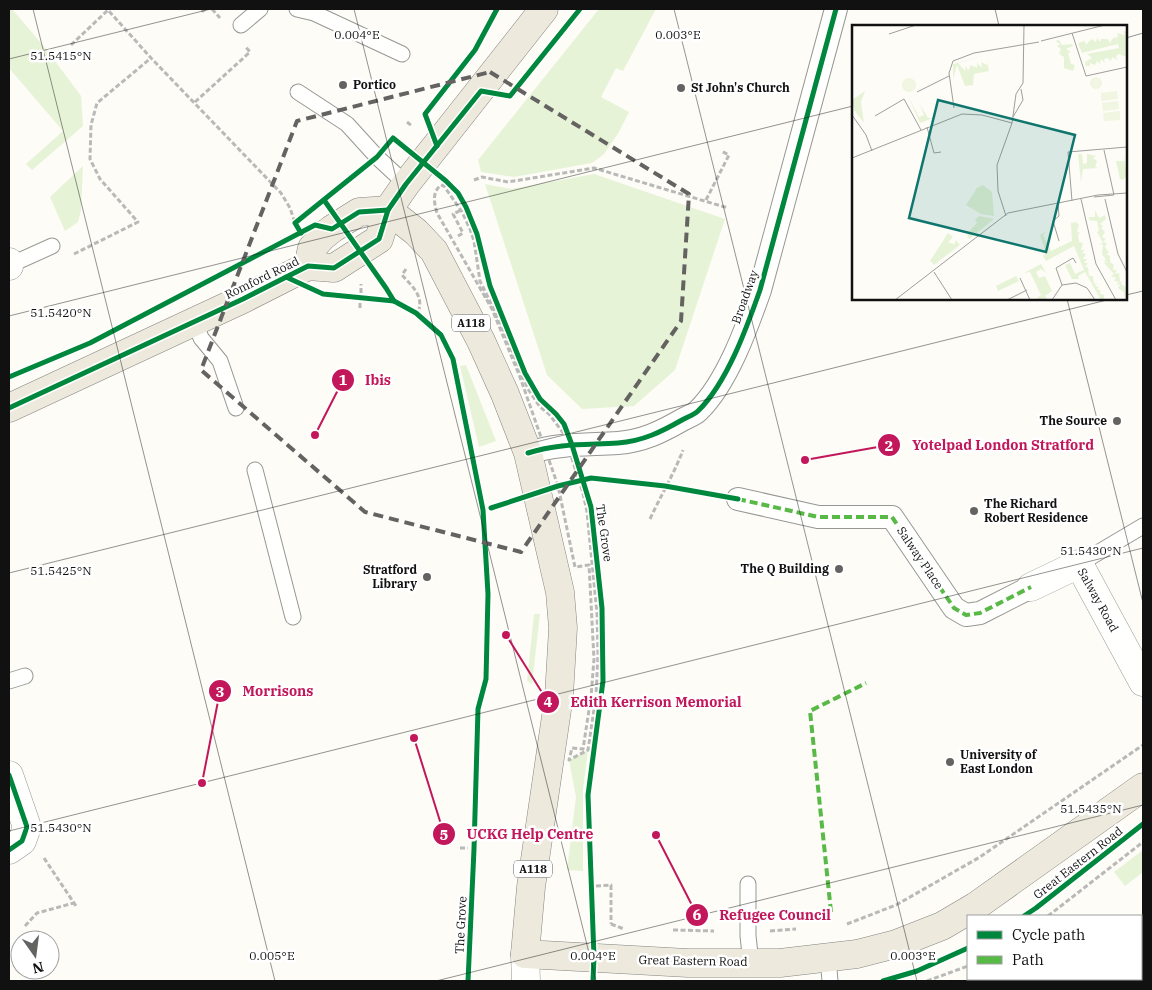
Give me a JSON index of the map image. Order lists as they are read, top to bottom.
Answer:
{
  "streets": {
    "main road": ["Romford Road", "A118", "Great Eastern Road"],
    "street": ["Broadway", "Salway Place", "Salway Road"],
    "cycle path": ["The Grove"]
  },
  "crossings": [
    ["Romford Road", "A118"],
    ["Broadway", "A118"],
    ["Broadway", "The Grove"],
    ["A118", "Great Eastern Road"],
    ["Salway Place", "Salway Road"]
  ],
  "places": [
    "Portico",
    "St John's Church",
    "The Source",
    "Ibis",
    "Yotelpad London Stratford",
    "The Richard Robert Residence",
    "The Q Building",
    "Stratford Library",
    "Edith Kerrison Memorial",
    "UCKG Help Centre",
    "University of East London",
    "Morrisons",
    "Refugee Council"
  ],
  "legend": ["Cycle path", "Path"],
  "north": "bottom",
  "coordinates": [
    "0.004°E",
    "0.003°E",
    "51.5415°N",
    "51.5420°N",
    "51.5430°N",
    "51.5425°N",
    "51.5435°N",
    "0.005°E"
  ]
}
